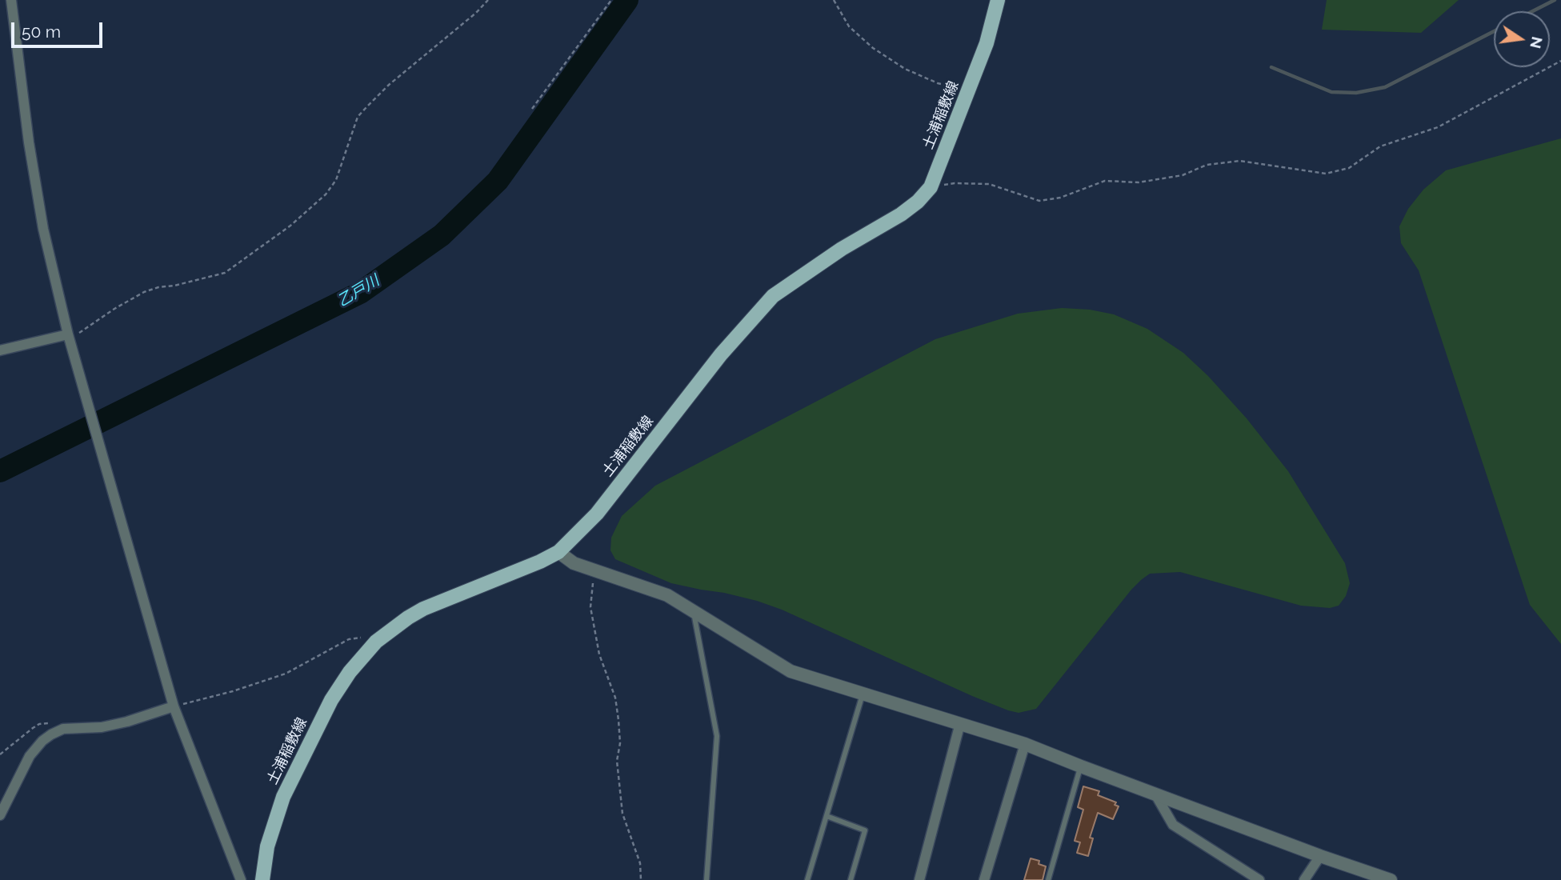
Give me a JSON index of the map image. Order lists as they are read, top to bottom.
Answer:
{
  "streets": {
    "main road": ["土浦稲敷線"]
  },
  "water": ["乙戸川"],
  "scale_bar": "50 m",
  "north": "right"
}
